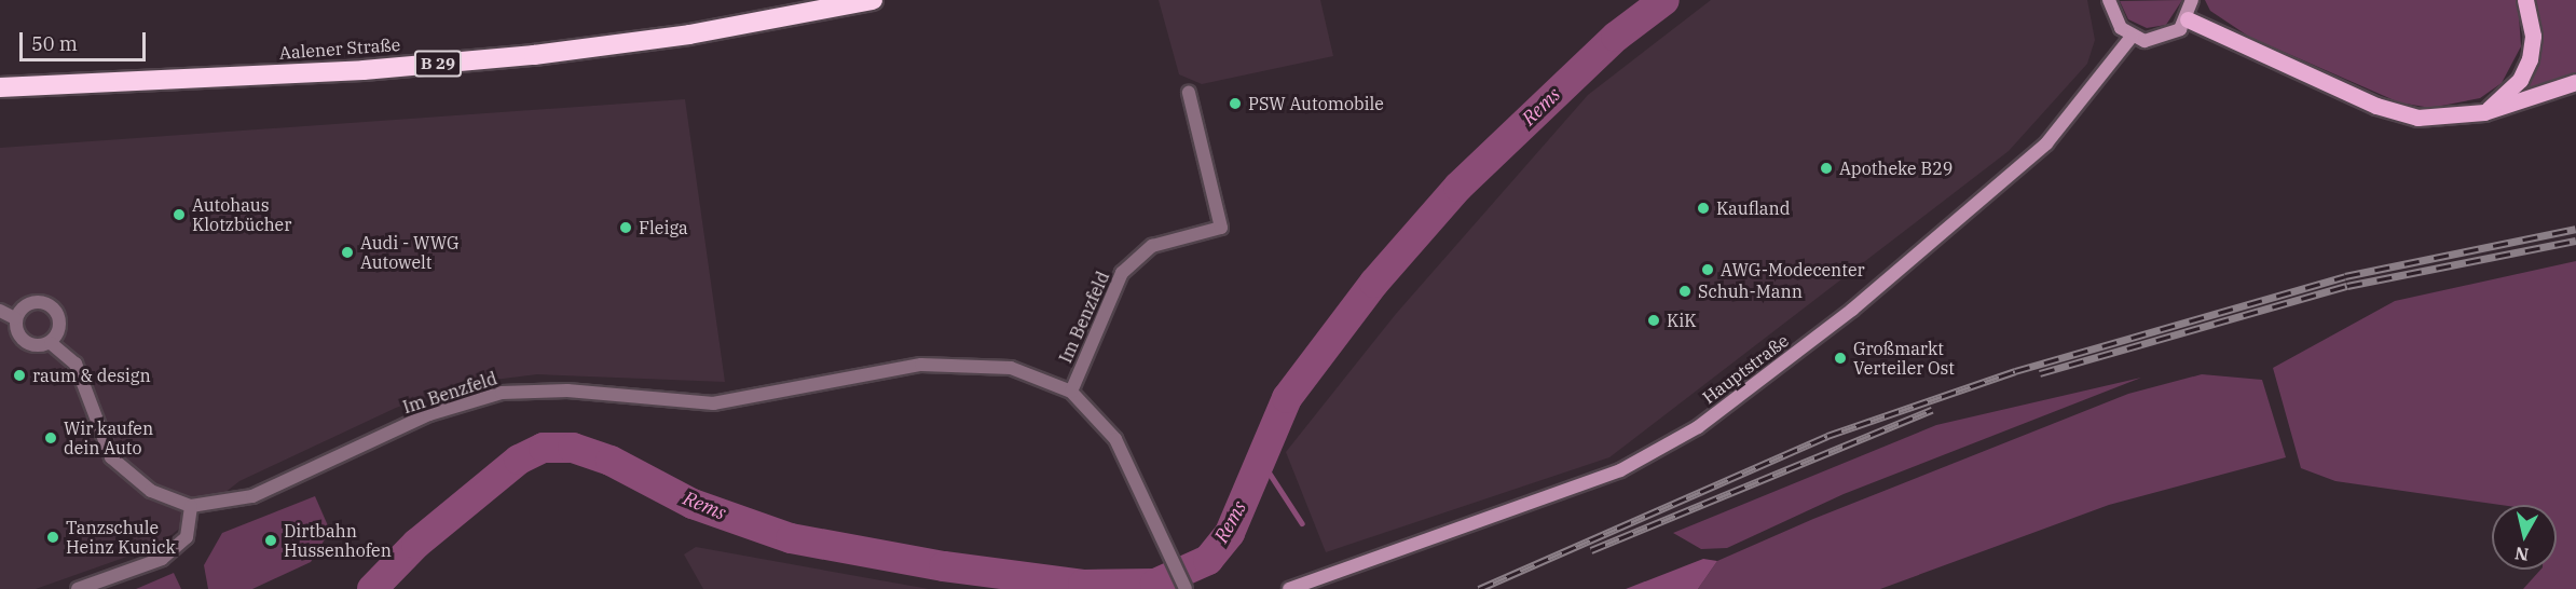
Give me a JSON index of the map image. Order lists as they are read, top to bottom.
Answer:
{
  "streets": {
    "highway": ["Aalener Straße", "B 29"],
    "street": ["Im Benzfeld", "Hauptstraße"]
  },
  "water": ["Rems"],
  "places": [
    "PSW Automobile",
    "Apotheke B29",
    "Kaufland",
    "Autohaus Klotzbücher",
    "Fleiga",
    "Audi - WWG Autowelt",
    "AWG-Modecenter",
    "Schuh-Mann",
    "KiK",
    "Großmarkt Verteiler Ost",
    "raum & design",
    "Wir kaufen dein Auto",
    "Tanzschule Heinz Kunick",
    "Dirtbahn Hussenhofen"
  ],
  "scale_bar": "50 m",
  "north": "bottom"
}
